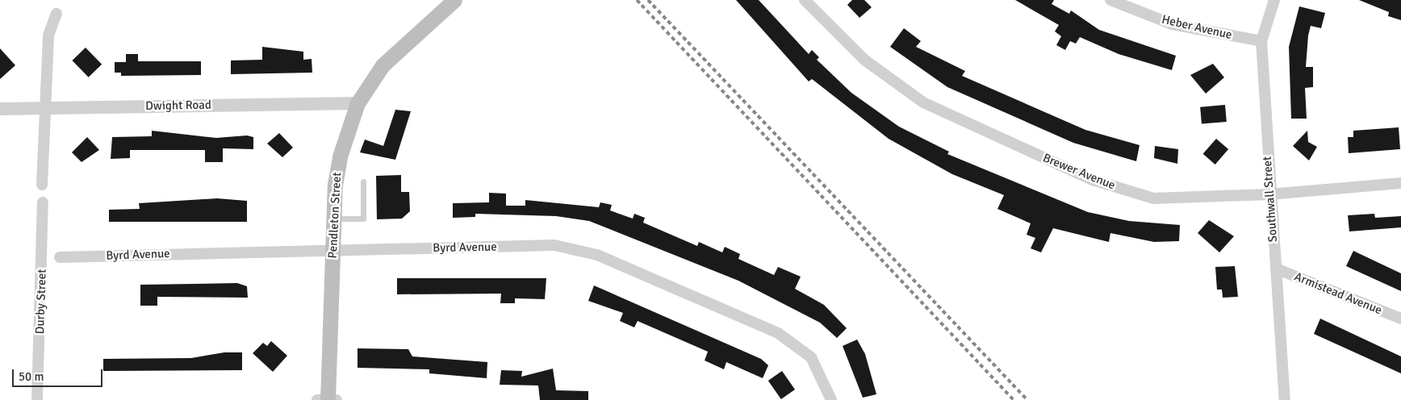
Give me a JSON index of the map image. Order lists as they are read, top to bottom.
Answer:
{
  "streets": {
    "main road": ["Pendleton Street"],
    "street": [
      "Heber Avenue",
      "Dwight Road",
      "Brewer Avenue",
      "Southwall Street",
      "Byrd Avenue",
      "Armistead Avenue",
      "Durby Street"
    ]
  },
  "crossings": [
    ["Heber Avenue", "Southwall Street"],
    ["Dwight Road", "Pendleton Street"],
    ["Brewer Avenue", "Southwall Street"],
    ["Southwall Street", "Armistead Avenue"],
    ["Pendleton Street", "Byrd Avenue"]
  ],
  "scale_bar": "50 m"
}
